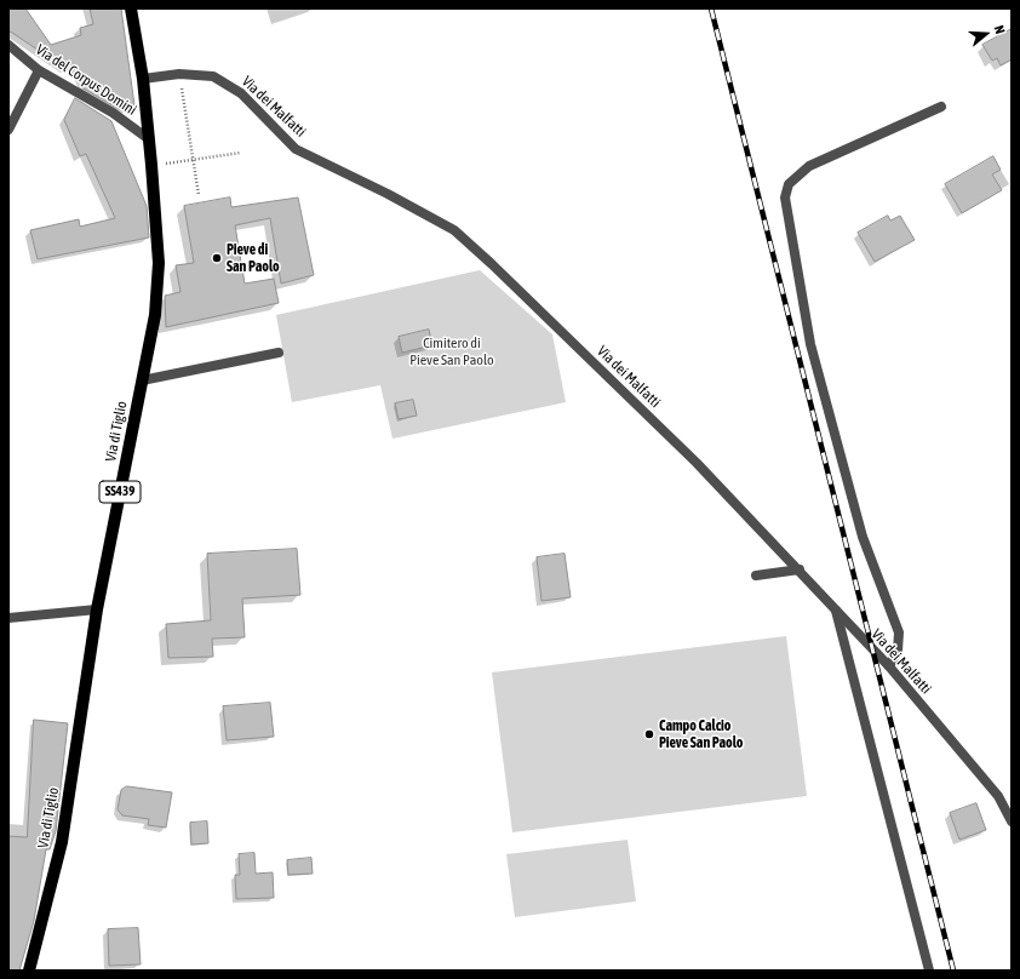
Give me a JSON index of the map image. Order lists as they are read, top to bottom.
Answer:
{
  "streets": {
    "main road": ["Via di Tiglio", "SS439"],
    "street": ["Via del Corpus Domini", "Via dei Malfatti"]
  },
  "crossings": [
    ["Via del Corpus Domini", "Via di Tiglio"],
    ["Via dei Malfatti", "Via di Tiglio"]
  ],
  "parks": ["Cimitero di Pieve San Paolo"],
  "places": ["Pieve di San Paolo", "Campo Calcio Pieve San Paolo"],
  "north": "right"
}
